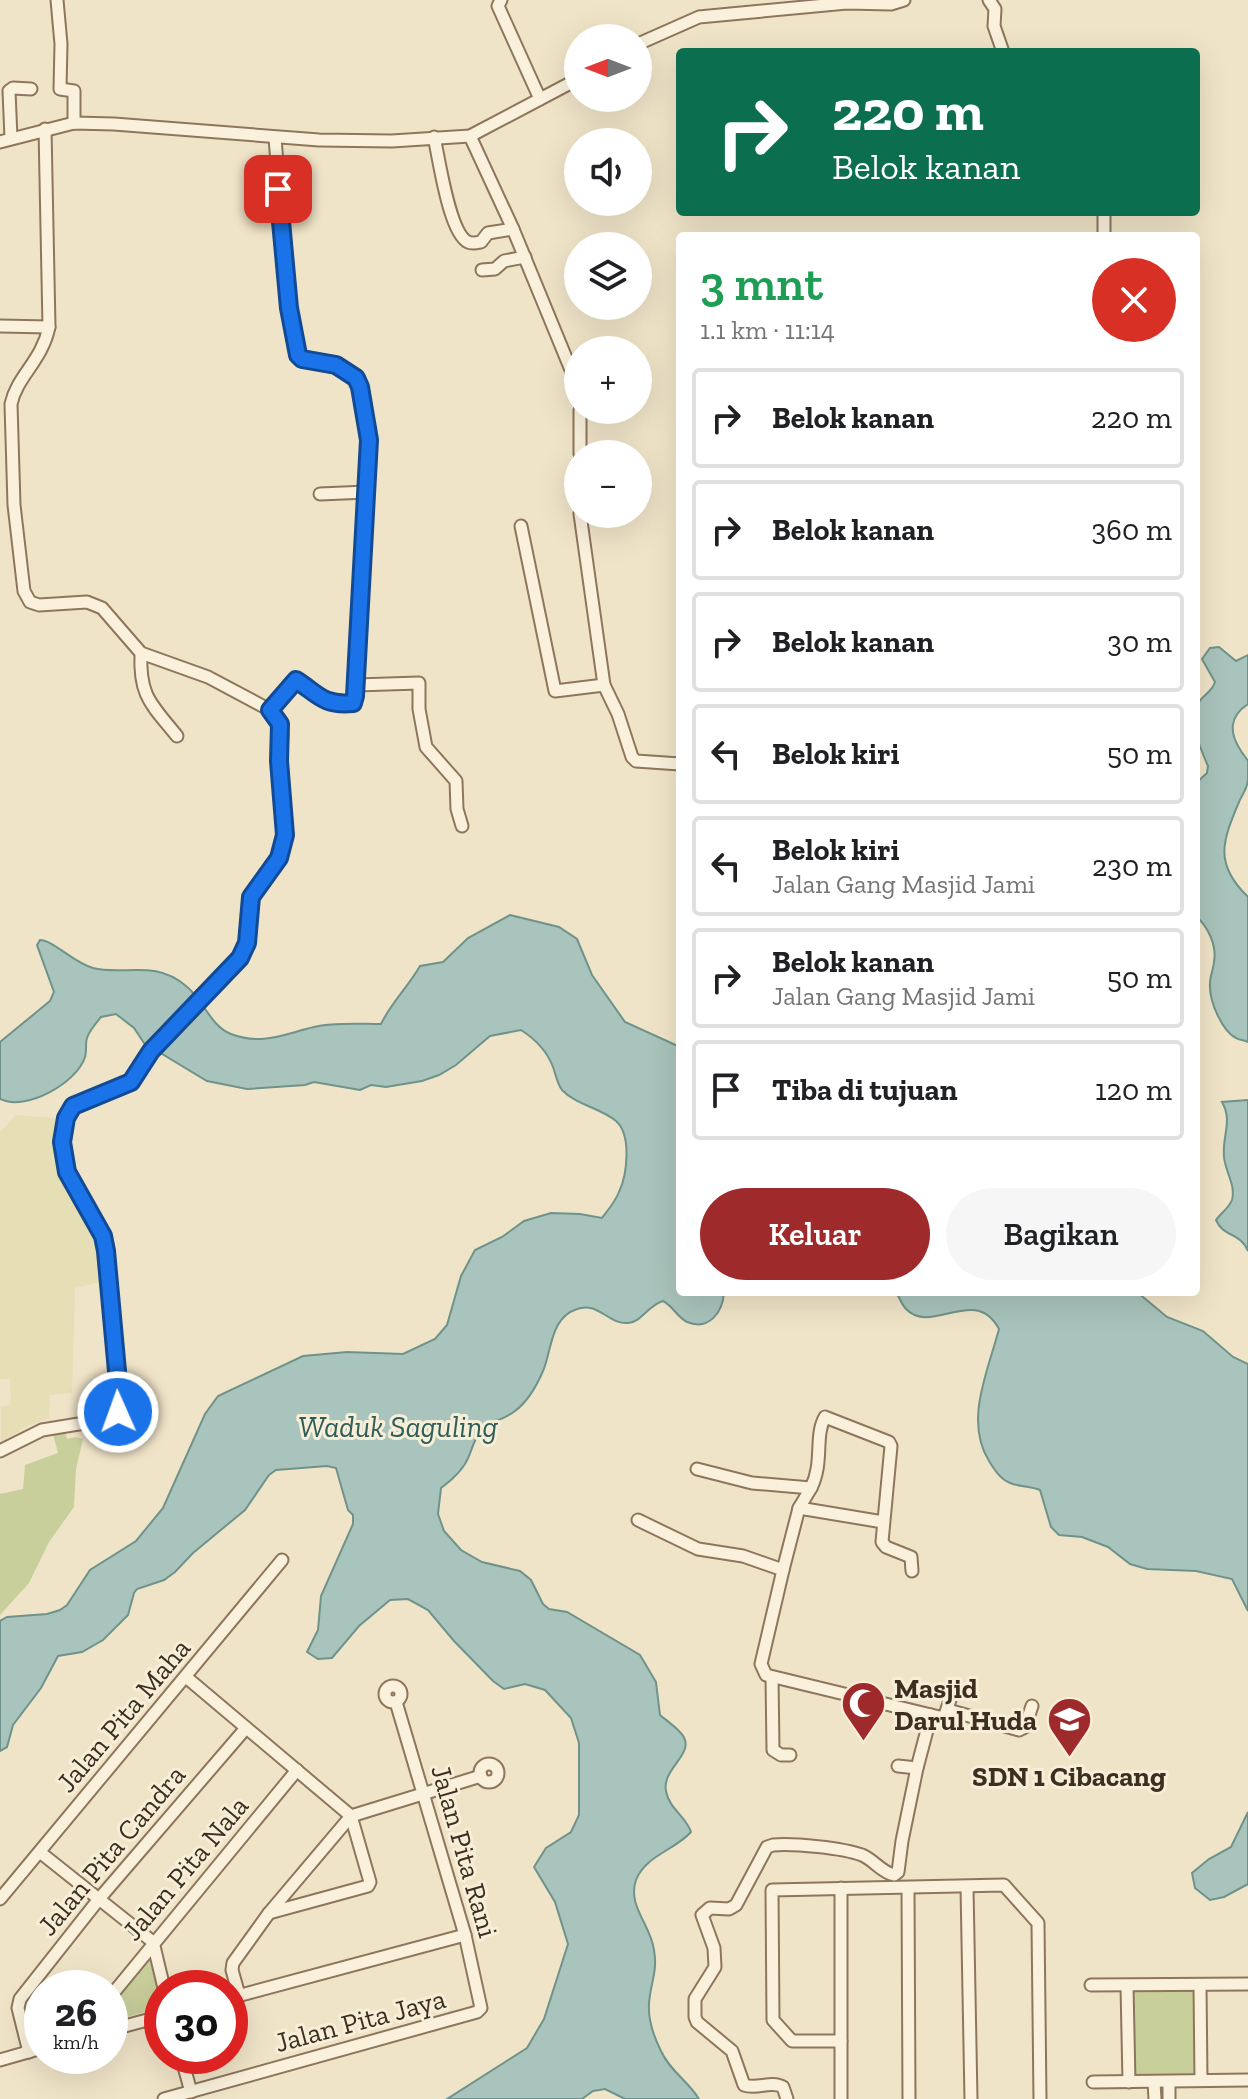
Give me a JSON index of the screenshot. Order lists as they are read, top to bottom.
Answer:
{
  "streets": {
    "street": [
      "Jalan Pita Maha",
      "Jalan Pita Candra",
      "Jalan Pita Rani",
      "Jalan Pita Nala",
      "Jalan Pita Jaya"
    ]
  },
  "crossings": [
    ["Jalan Pita Rani", "Jalan Pita Jaya"]
  ],
  "water": ["Waduk Saguling"],
  "places": {
    "mosque": ["Masjid Darul Huda"],
    "school or university": ["SDN 1 Cibacang"]
  },
  "north": "left",
  "page": {
    "map_buttons": ["+", "−"],
    "turn": ["220 m", "Belok kanan"],
    "heading": ["3 mnt", "1.1 km · 11:14"],
    "list": [
      {
        "name": "Belok kanan",
        "value": "220 m"
      },
      {
        "name": "Belok kanan",
        "value": "360 m"
      },
      {
        "name": "Belok kanan",
        "value": "30 m"
      },
      {
        "name": "Belok kiri",
        "value": "50 m"
      },
      {
        "name": "Belok kiri",
        "note": "Jalan Gang Masjid Jami",
        "value": "230 m"
      },
      {
        "name": "Belok kanan",
        "note": "Jalan Gang Masjid Jami",
        "value": "50 m"
      },
      {
        "name": "Tiba di tujuan",
        "value": "120 m"
      }
    ],
    "buttons": ["Keluar", "Bagikan"],
    "speed": "26 km/h",
    "limit": "30"
  }
}
